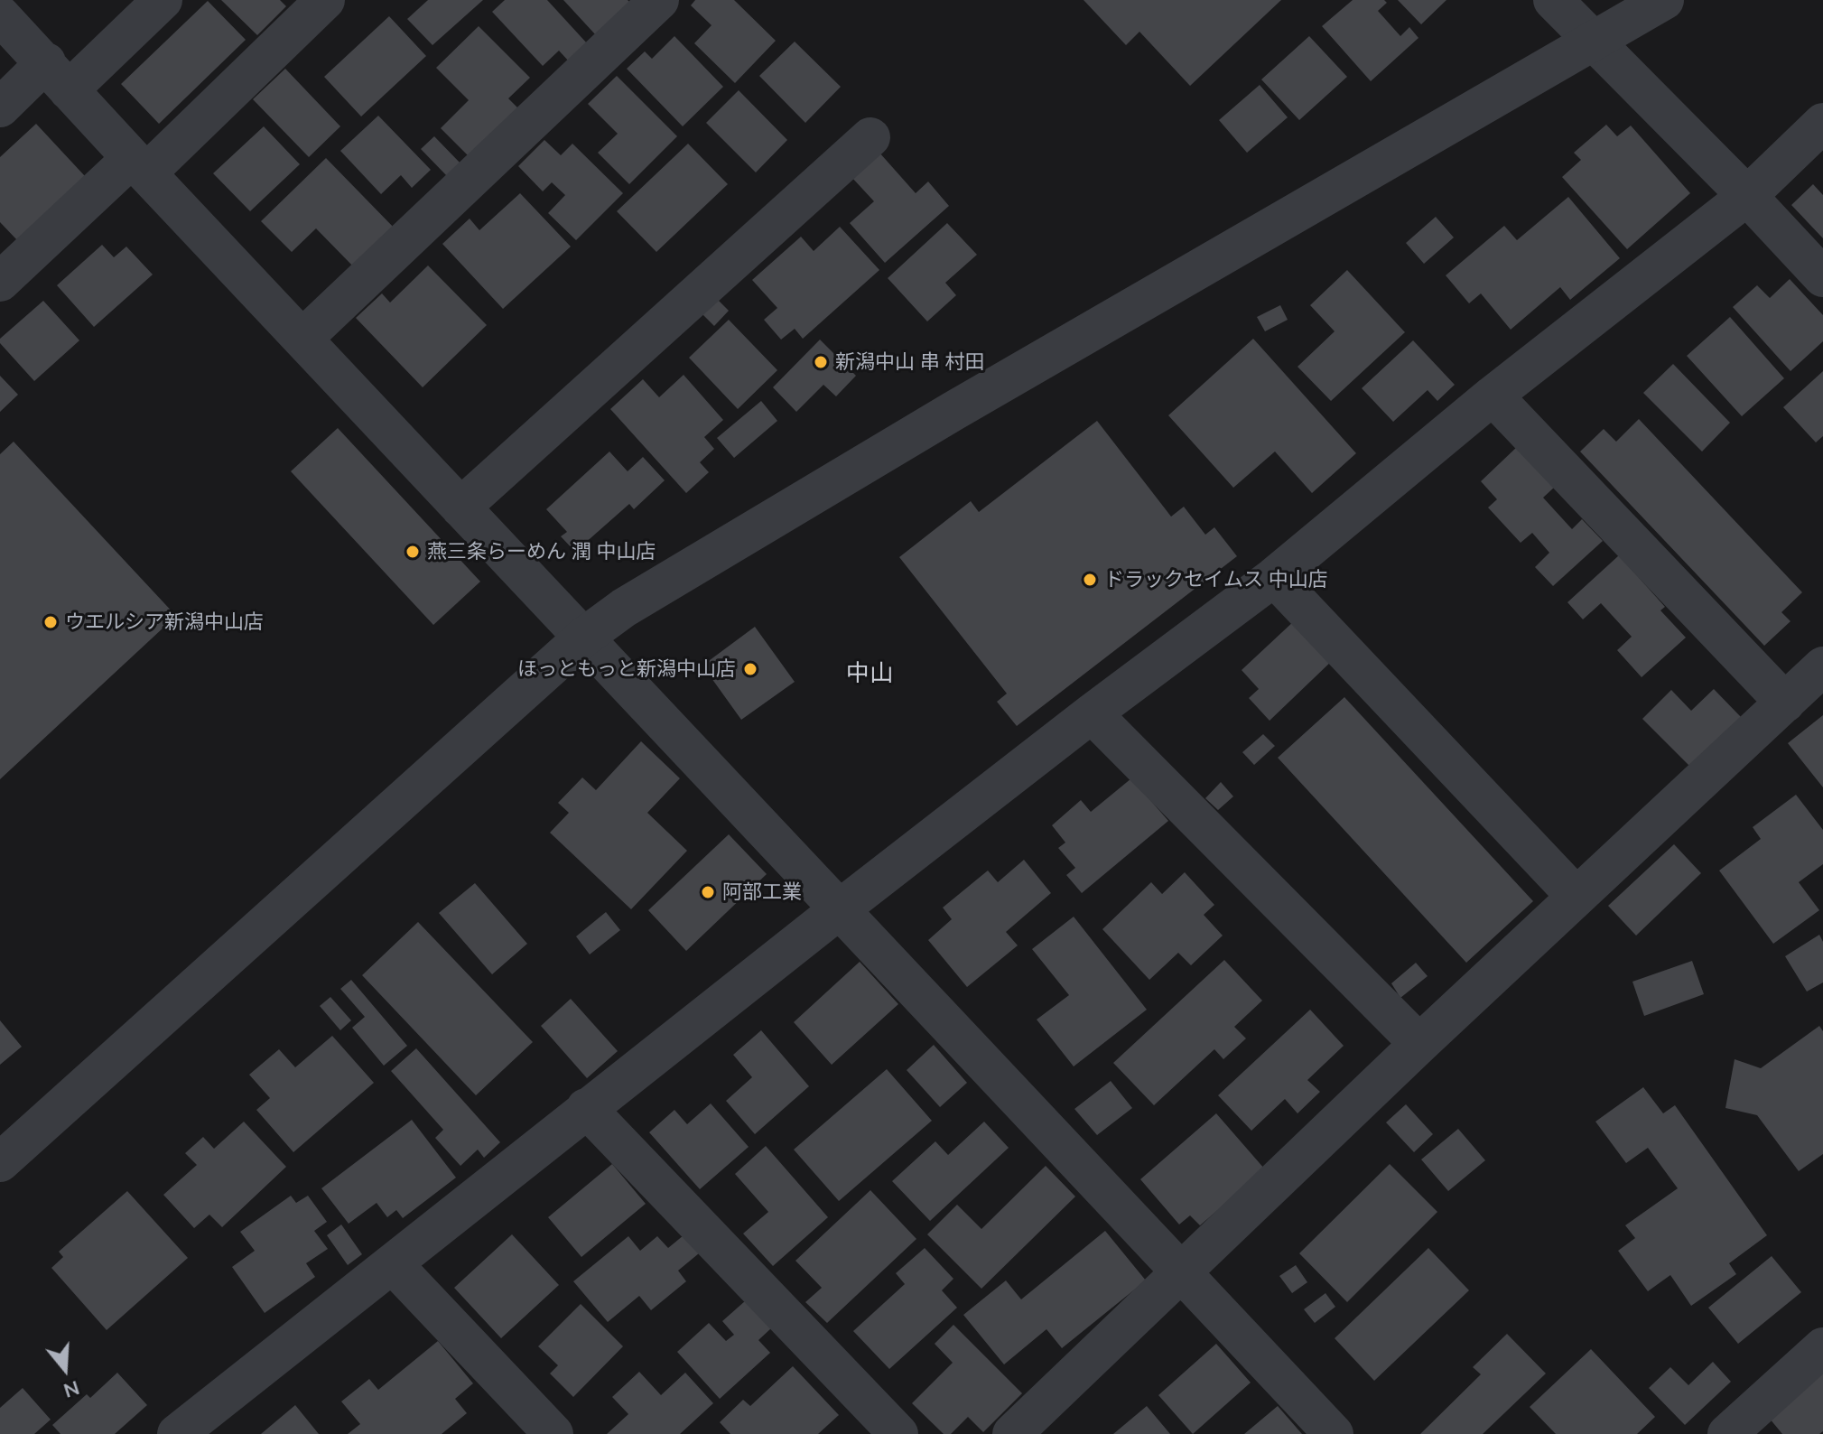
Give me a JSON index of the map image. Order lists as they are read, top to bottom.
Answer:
{
  "districts": ["中山"],
  "places": [
    "新潟中山 串 村田",
    "燕三条らーめん 潤 中山店",
    "ドラックセイムス 中山店",
    "ウエルシア新潟中山店",
    "ほっともっと新潟中山店",
    "阿部工業"
  ],
  "north": "bottom"
}
